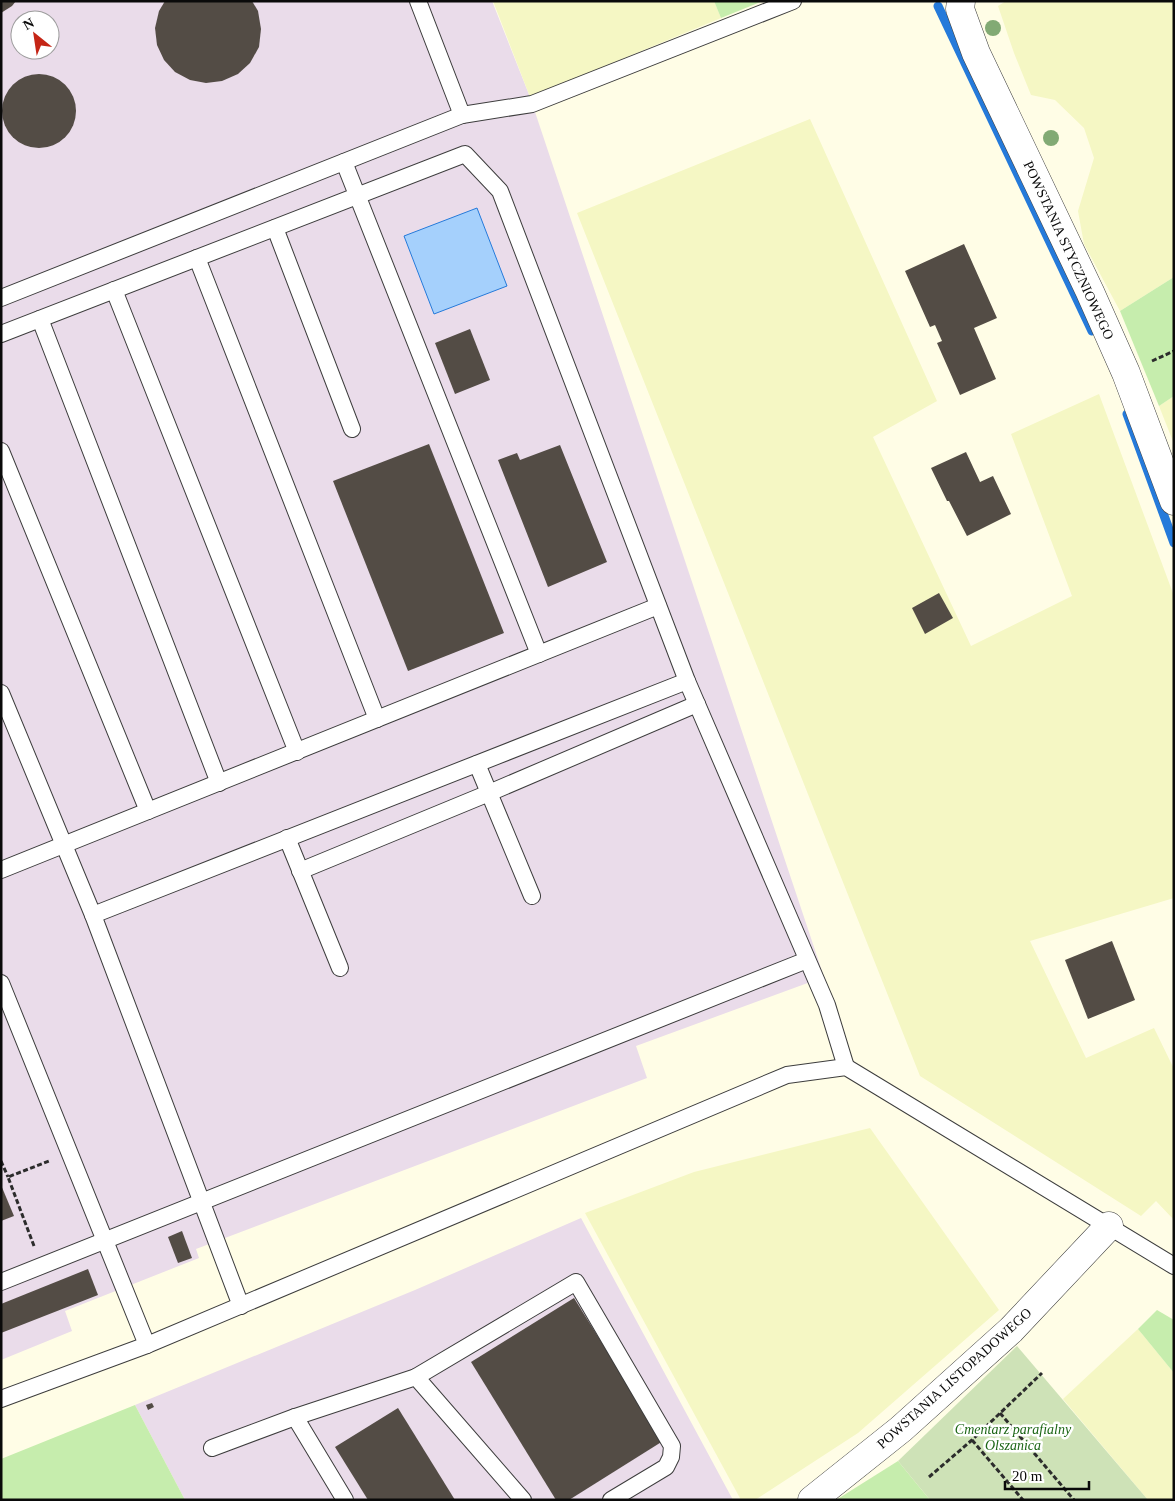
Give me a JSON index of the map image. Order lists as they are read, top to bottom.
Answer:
{
  "streets": {
    "street": ["POWSTANIA STYCZNIOWEGO", "POWSTANIA LISTOPADOWEGO"]
  },
  "parks": ["Cmentarz parafialny Olszanica"],
  "scale_bar": "20 m",
  "north": "top left"
}
